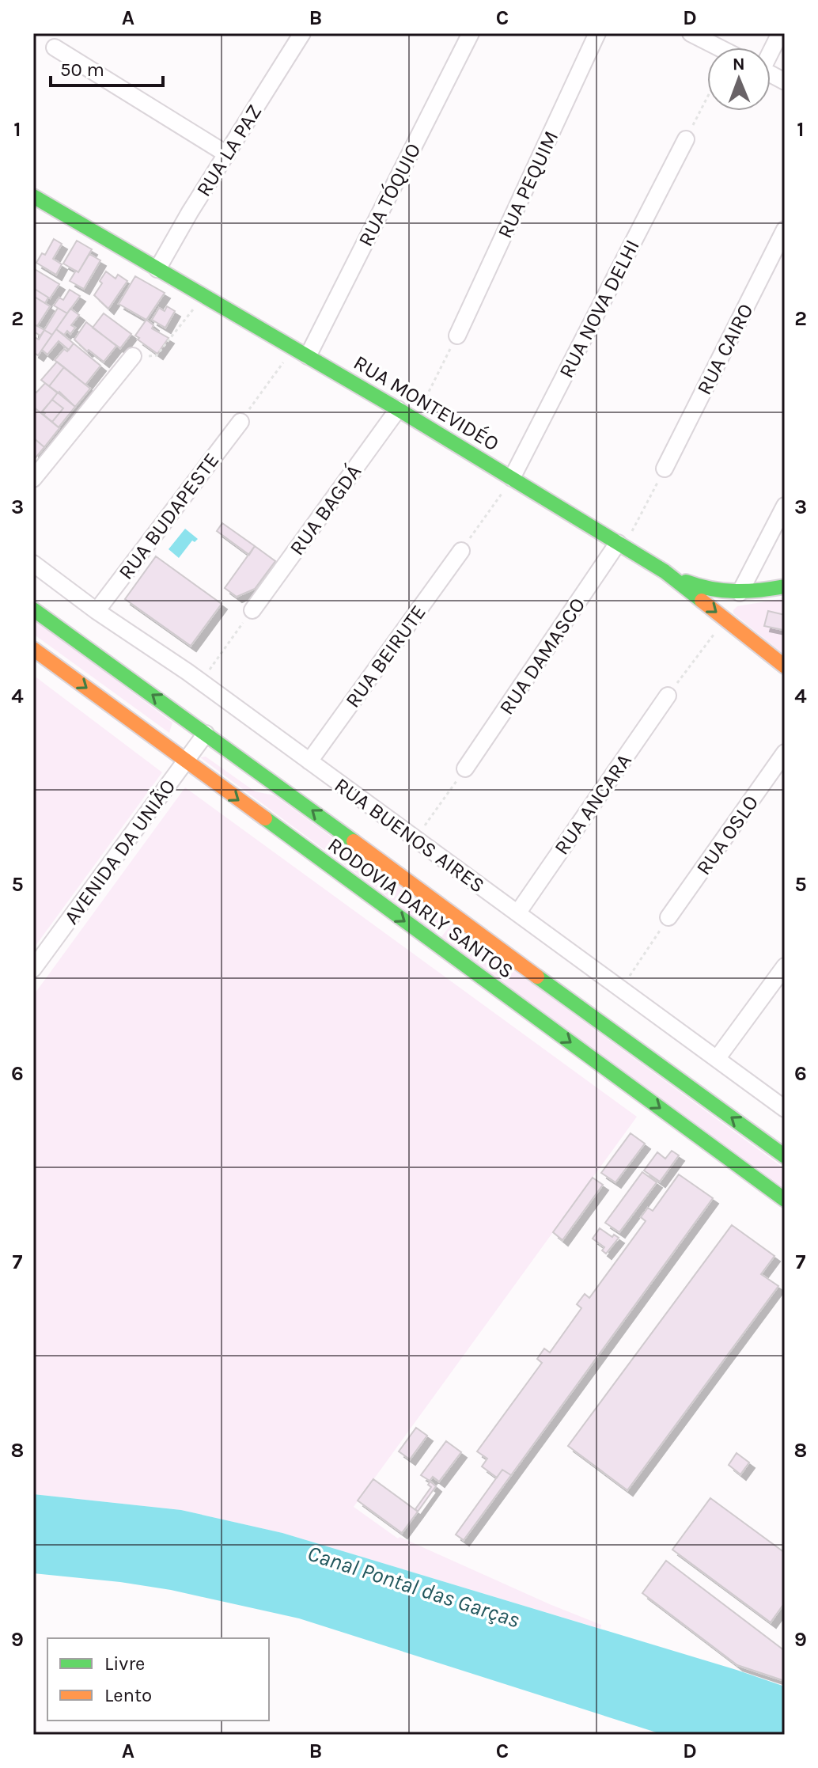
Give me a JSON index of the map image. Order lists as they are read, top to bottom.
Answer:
{
  "streets": {
    "main road": ["RUA MONTEVIDÉO", "RODOVIA DARLY SANTOS"],
    "street": [
      "RUA LA PAZ",
      "RUA PEQUIM",
      "RUA TÓQUIO",
      "RUA NOVA DELHI",
      "RUA CAIRO",
      "RUA BAGDÁ",
      "RUA BUDAPESTE",
      "RUA BEIRUTE",
      "RUA DAMASCO",
      "RUA ANCARA",
      "RUA BUENOS AIRES",
      "RUA OSLO",
      "AVENIDA DA UNIÃO"
    ]
  },
  "crossings": [
    ["RUA LA PAZ", "RUA MONTEVIDÉO"],
    ["RUA TÓQUIO", "RUA MONTEVIDÉO"],
    ["RUA NOVA DELHI", "RUA MONTEVIDÉO"],
    ["RUA MONTEVIDÉO", "RUA BAGDÁ"],
    ["RUA MONTEVIDÉO", "RUA DAMASCO"],
    ["RUA BUDAPESTE", "RUA BUENOS AIRES"],
    ["RUA BEIRUTE", "RUA BUENOS AIRES"],
    ["RUA ANCARA", "RUA BUENOS AIRES"],
    ["AVENIDA DA UNIÃO", "RODOVIA DARLY SANTOS"]
  ],
  "water": ["Canal Pontal das Garças"],
  "legend": ["Livre", "Lento"],
  "scale_bar": "50 m",
  "north": "top",
  "grid": {
    "columns": [
      "A",
      "B",
      "C",
      "D"
    ],
    "rows": [
      "1",
      "2",
      "3",
      "4",
      "5",
      "6",
      "7",
      "8",
      "9"
    ]
  }
}
